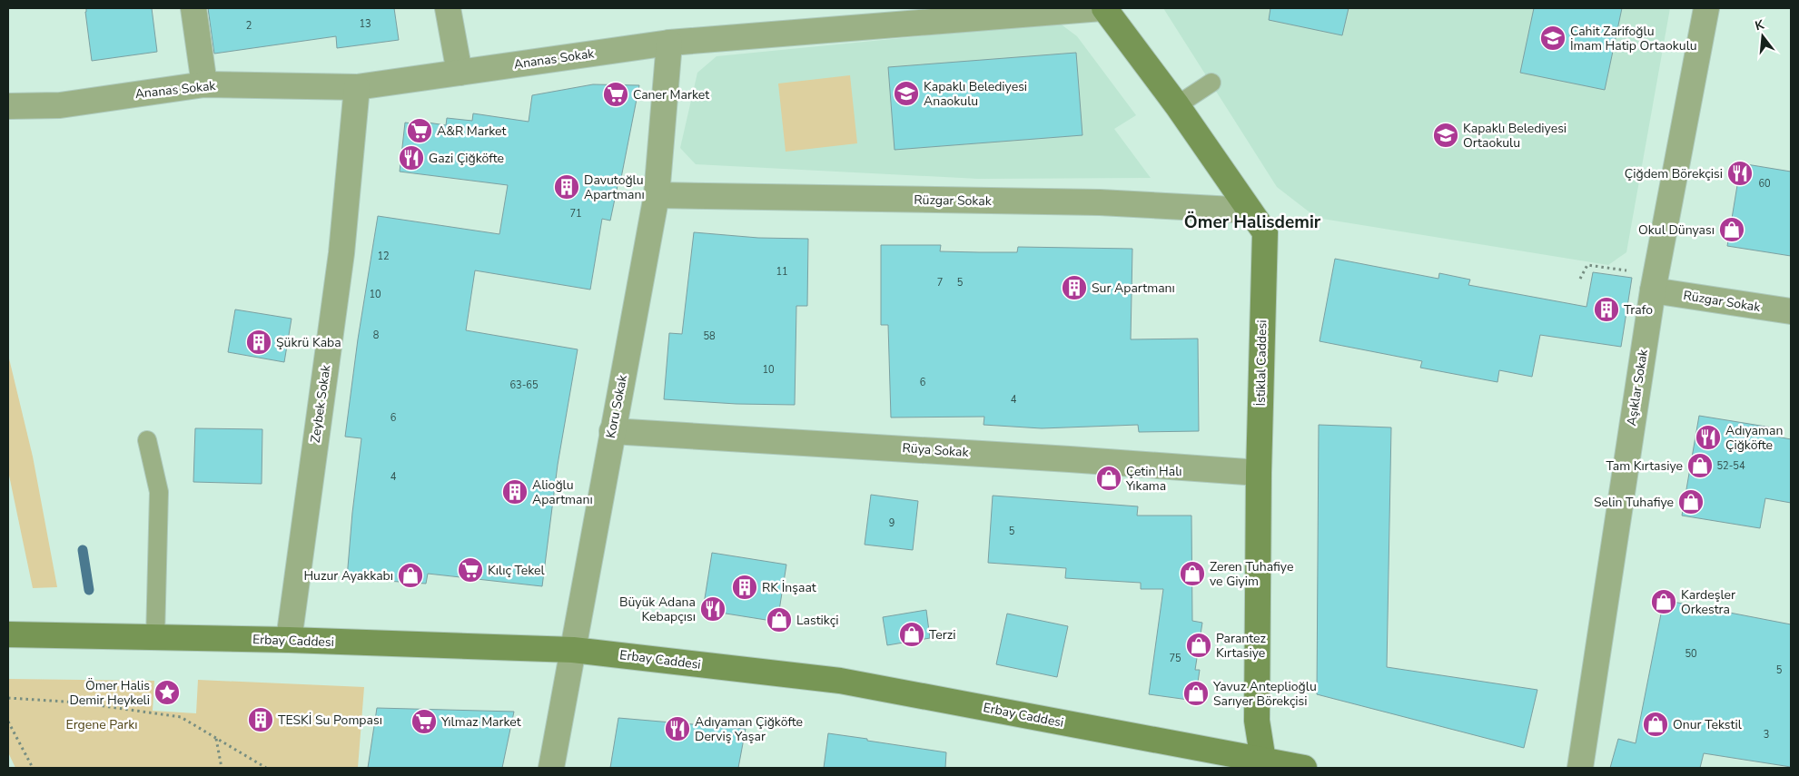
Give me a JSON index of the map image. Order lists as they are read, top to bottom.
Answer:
{
  "streets": {
    "street": [
      "Ananas Sokak",
      "Rüzgar Sokak",
      "İstiklal Caddesi",
      "Aşıklar Sokak",
      "Zeybek Sokak",
      "Koru Sokak",
      "Rüya Sokak",
      "Erbay Caddesi"
    ]
  },
  "crossings": [
    ["Ananas Sokak", "İstiklal Caddesi"],
    ["Ananas Sokak", "Zeybek Sokak"],
    ["Ananas Sokak", "Koru Sokak"],
    ["Rüzgar Sokak", "İstiklal Caddesi"],
    ["Rüzgar Sokak", "Aşıklar Sokak"],
    ["Rüzgar Sokak", "Koru Sokak"],
    ["İstiklal Caddesi", "Rüya Sokak"],
    ["İstiklal Caddesi", "Erbay Caddesi"],
    ["Zeybek Sokak", "Erbay Caddesi"],
    ["Koru Sokak", "Rüya Sokak"],
    ["Koru Sokak", "Erbay Caddesi"]
  ],
  "districts": ["Ömer Halisdemir"],
  "parks": ["Ergene Parkı"],
  "places": {
    "school or university": ["Cahit Zarifoğlu İmam Hatip Ortaokulu", "Kapaklı Belediyesi Anaokulu", "Kapaklı Belediyesi Ortaokulu"],
    "supermarket": [
      "Caner Market",
      "A&R Market",
      "Kılıç Tekel",
      "Yılmaz Market"
    ],
    "restaurant": [
      "Gazi Çiğköfte",
      "Çiğdem Börekçisi",
      "Adıyaman Çiğköfte",
      "Büyük Adana Kebapçısı",
      "Adıyaman Çiğköfte Derviş Yaşar"
    ],
    "building": [
      "Davutoğlu Apartmanı",
      "Sur Apartmanı",
      "Trafo",
      "Şükrü Kaba",
      "Alioğlu Apartmanı",
      "RK İnşaat",
      "TESKİ Su Pompası"
    ],
    "shop": [
      "Okul Dünyası",
      "Tam Kırtasiye",
      "Çetin Halı Yıkama",
      "Selin Tuhafiye",
      "Zeren Tuhafiye ve Giyim",
      "Huzur Ayakkabı",
      "Kardeşler Orkestra",
      "Lastikçi",
      "Terzi",
      "Parantez Kırtasiye",
      "Yavuz Anteplioğlu Sarıyer Börekçisi",
      "Onur Tekstil"
    ],
    "place": ["Ömer Halis Demir Heykeli"]
  },
  "house_numbers": [
    "13",
    "2",
    "60",
    "71",
    "12",
    "11",
    "7",
    "5",
    "10",
    "8",
    "58",
    "10",
    "6",
    "63-65",
    "4",
    "6",
    "52-54",
    "4",
    "9",
    "5",
    "50",
    "75",
    "5",
    "3"
  ],
  "north": "top"
}
